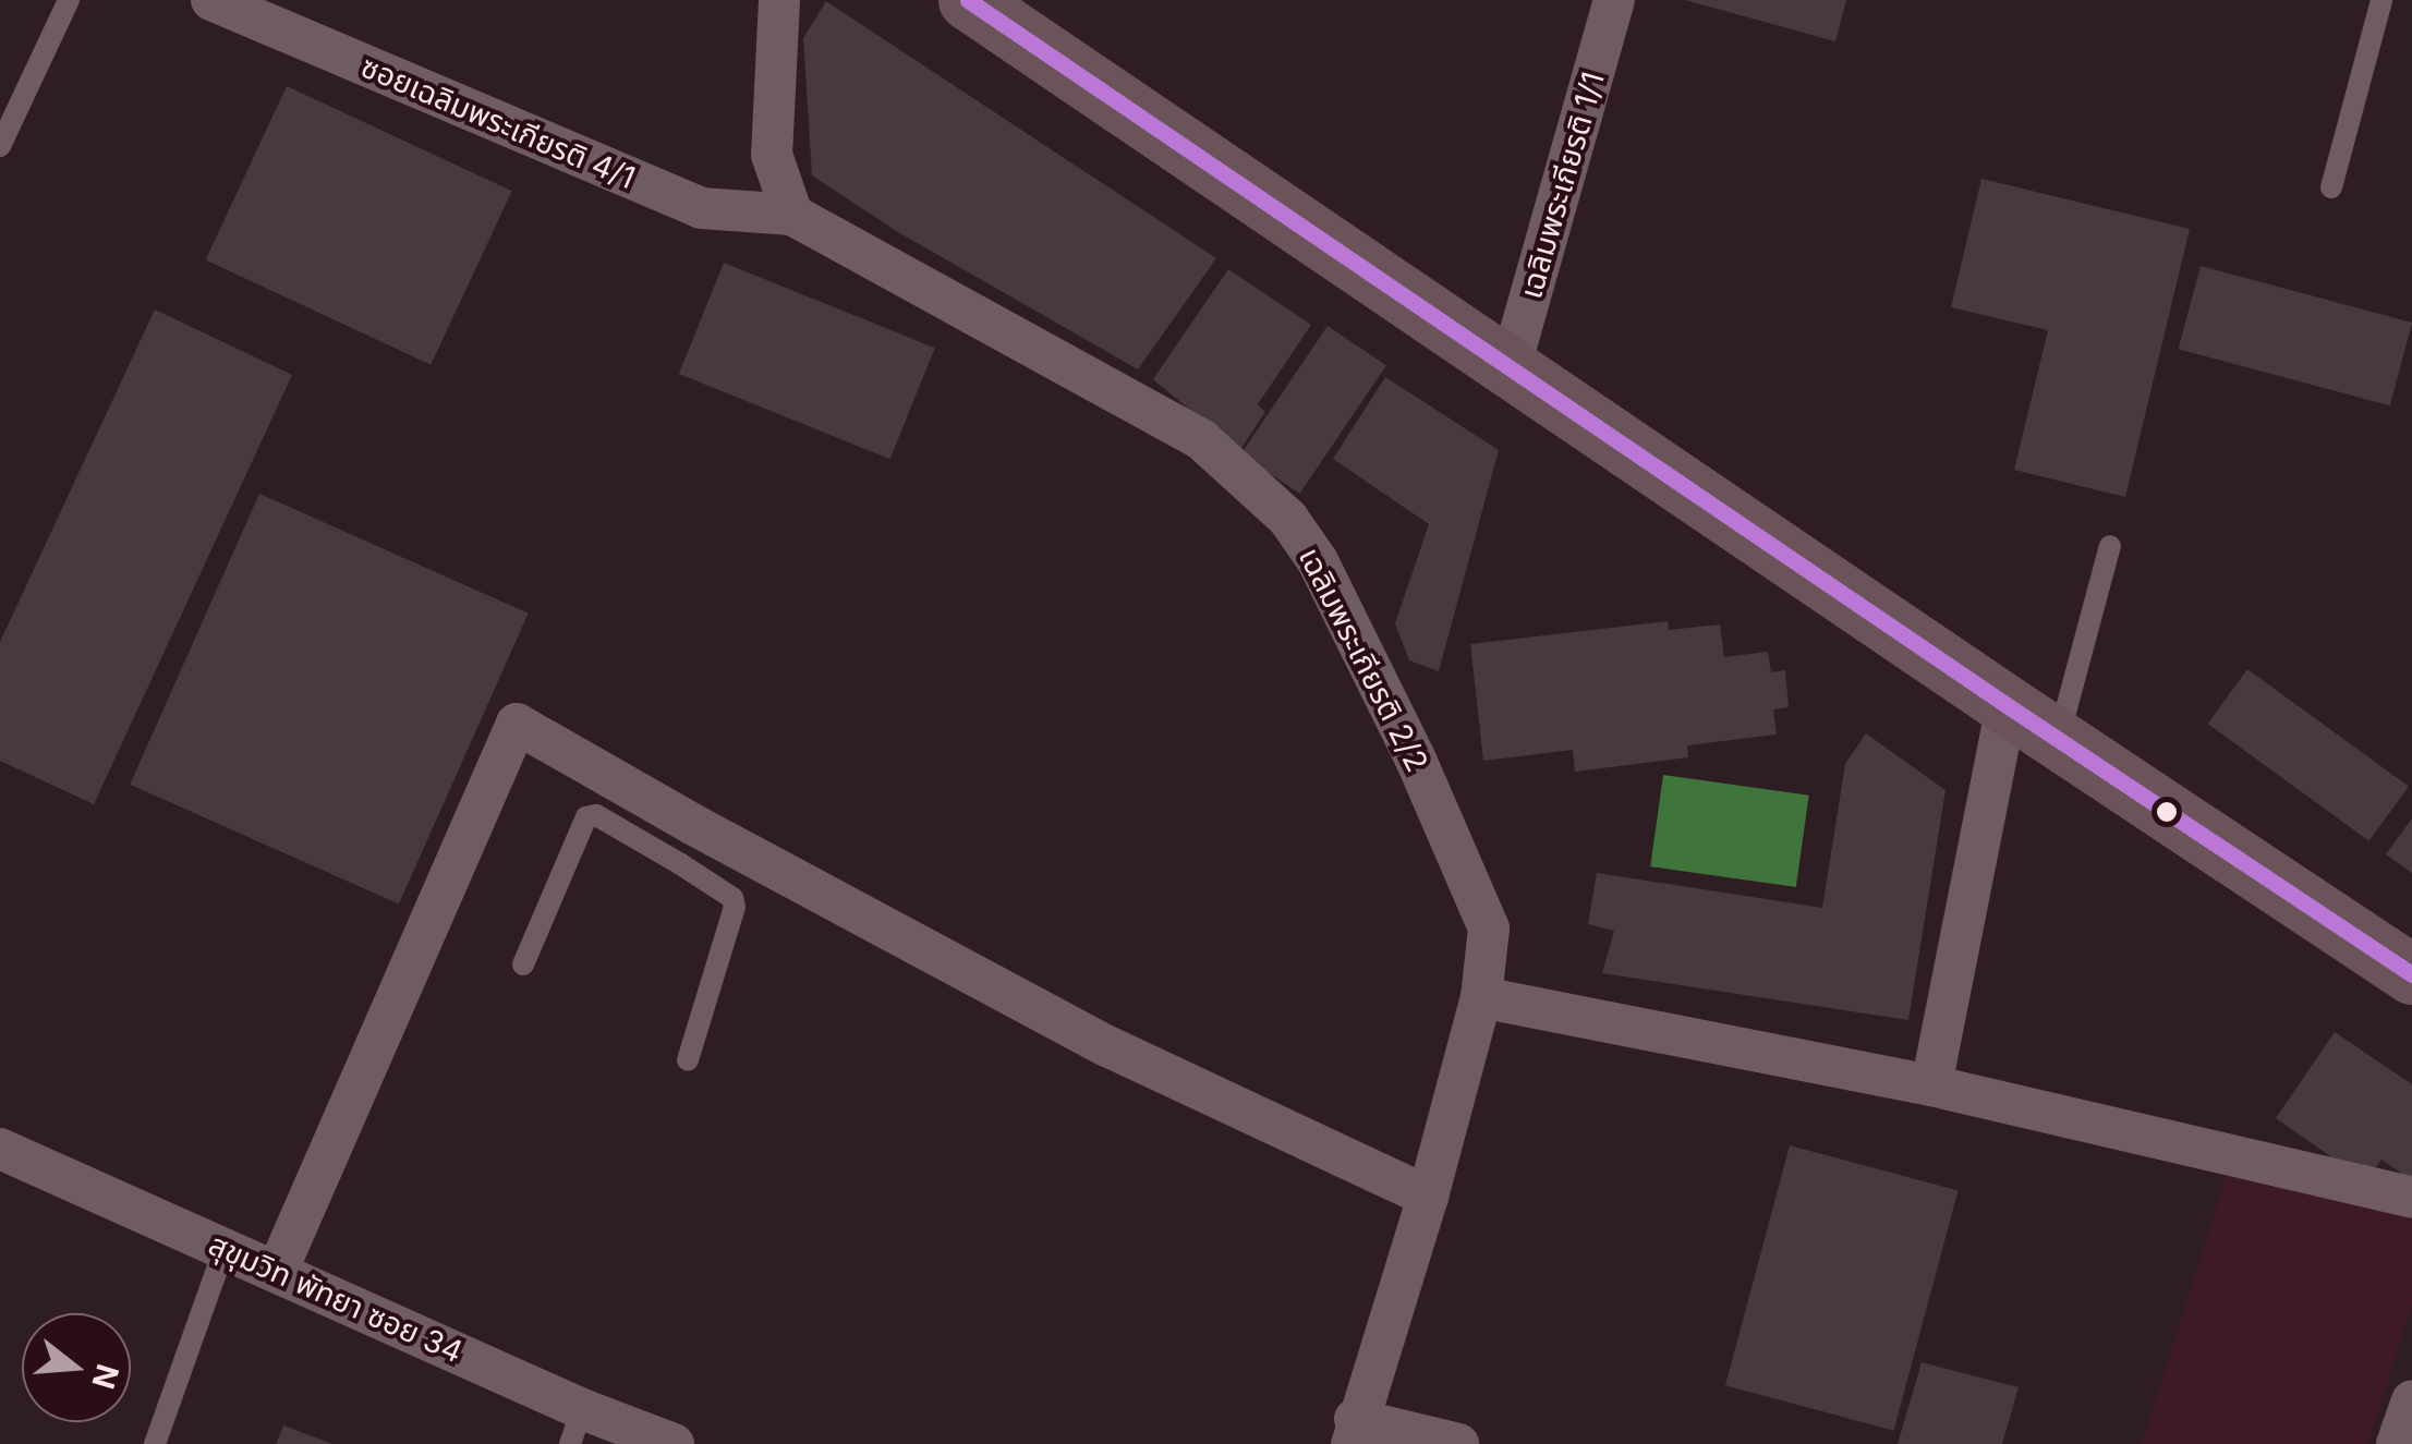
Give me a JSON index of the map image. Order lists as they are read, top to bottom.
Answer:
{
  "streets": {
    "street": [
      "ซอยเฉลิมพระเกียรติ 4/1",
      "เฉลิมพระเกียรติ 1/1",
      "เฉลิมพระเกียรติ 2/2",
      "สุขุมวิท พัทยา ซอย 34"
    ]
  },
  "crossings": [
    ["ซอยเฉลิมพระเกียรติ 4/1", "เฉลิมพระเกียรติ 2/2"]
  ],
  "north": "right"
}
